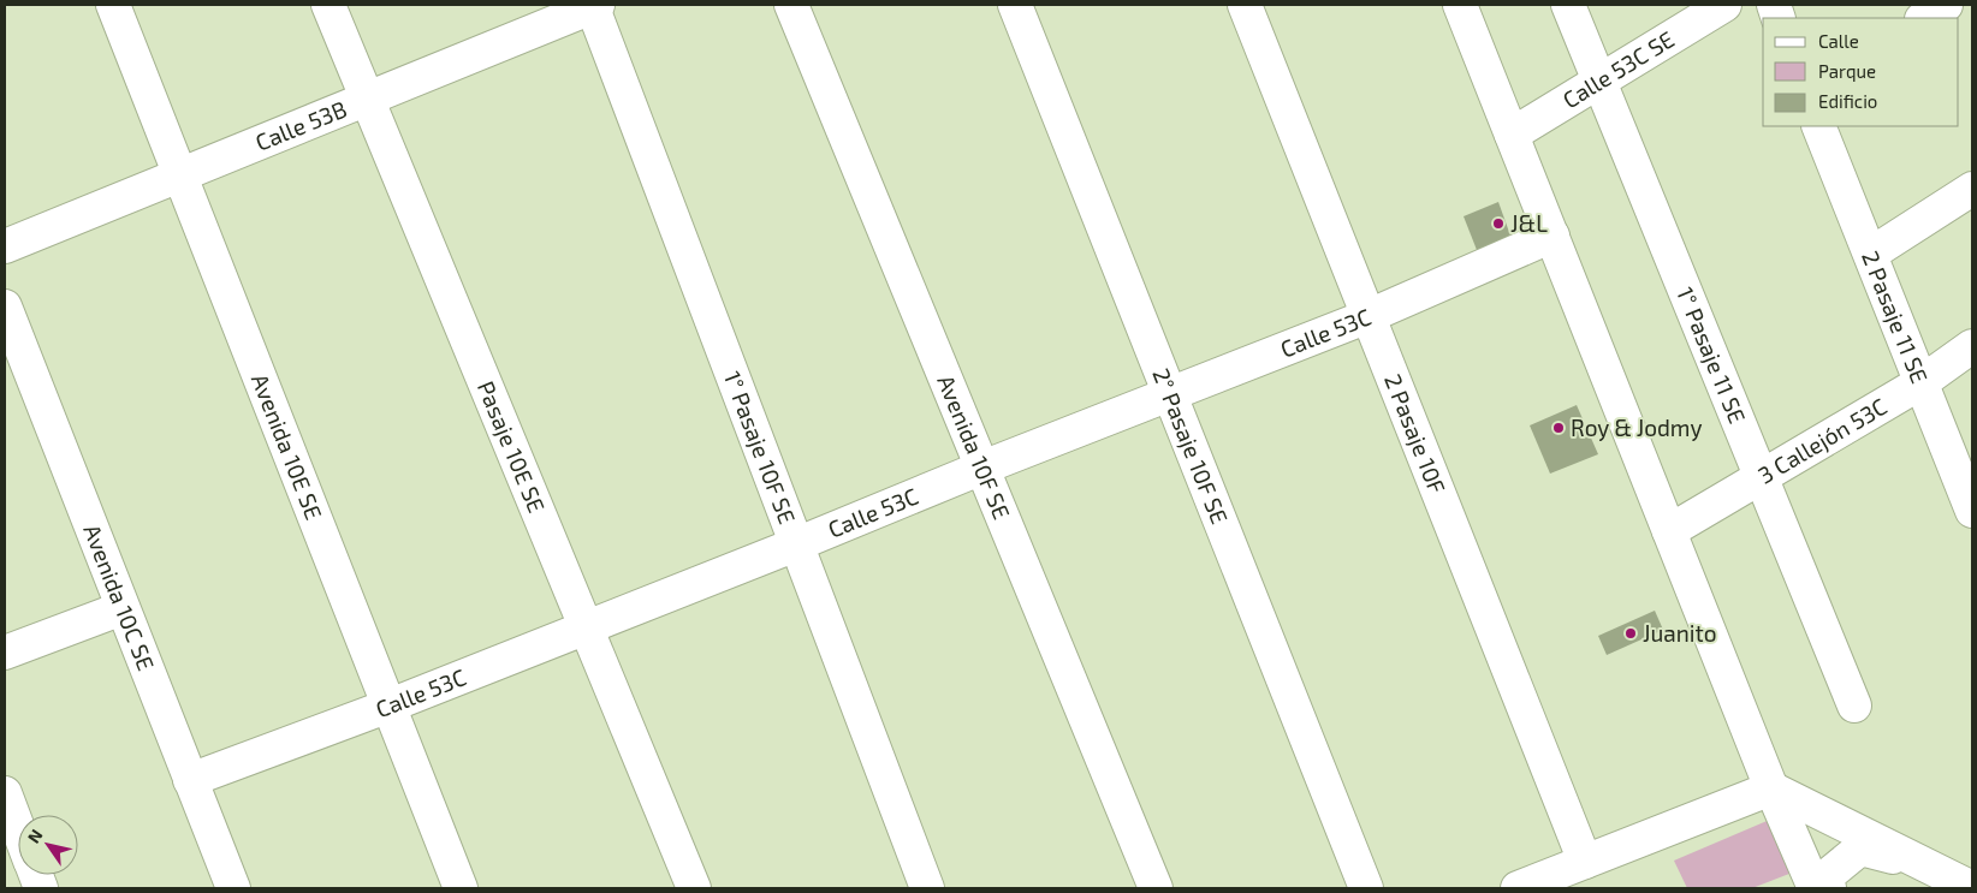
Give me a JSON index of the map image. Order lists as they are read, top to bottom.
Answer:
{
  "streets": {
    "street": [
      "Calle 53C SE",
      "Calle 53B",
      "2 Pasaje 11 SE",
      "Calle 53C",
      "1° Pasaje 11 SE",
      "2 Pasaje 10F",
      "3 Callejón 53C",
      "Avenida 10E SE",
      "Avenida 10F SE",
      "2° Pasaje 10F SE",
      "Pasaje 10E SE",
      "1° Pasaje 10F SE",
      "Avenida 10C SE"
    ]
  },
  "crossings": [
    ["Calle 53C SE", "1° Pasaje 11 SE"],
    ["Calle 53B", "Avenida 10E SE"],
    ["Calle 53B", "Pasaje 10E SE"],
    ["Calle 53B", "1° Pasaje 10F SE"],
    ["2 Pasaje 11 SE", "3 Callejón 53C"],
    ["Calle 53C", "2 Pasaje 10F"],
    ["Calle 53C", "Avenida 10E SE"],
    ["Calle 53C", "Avenida 10F SE"],
    ["Calle 53C", "2° Pasaje 10F SE"],
    ["Calle 53C", "Pasaje 10E SE"],
    ["Calle 53C", "1° Pasaje 10F SE"],
    ["Calle 53C", "Avenida 10C SE"],
    ["1° Pasaje 11 SE", "3 Callejón 53C"]
  ],
  "places": ["J&L", "Roy & Jodmy", "Juanito"],
  "legend": ["Calle", "Parque", "Edificio"],
  "north": "top left"
}
